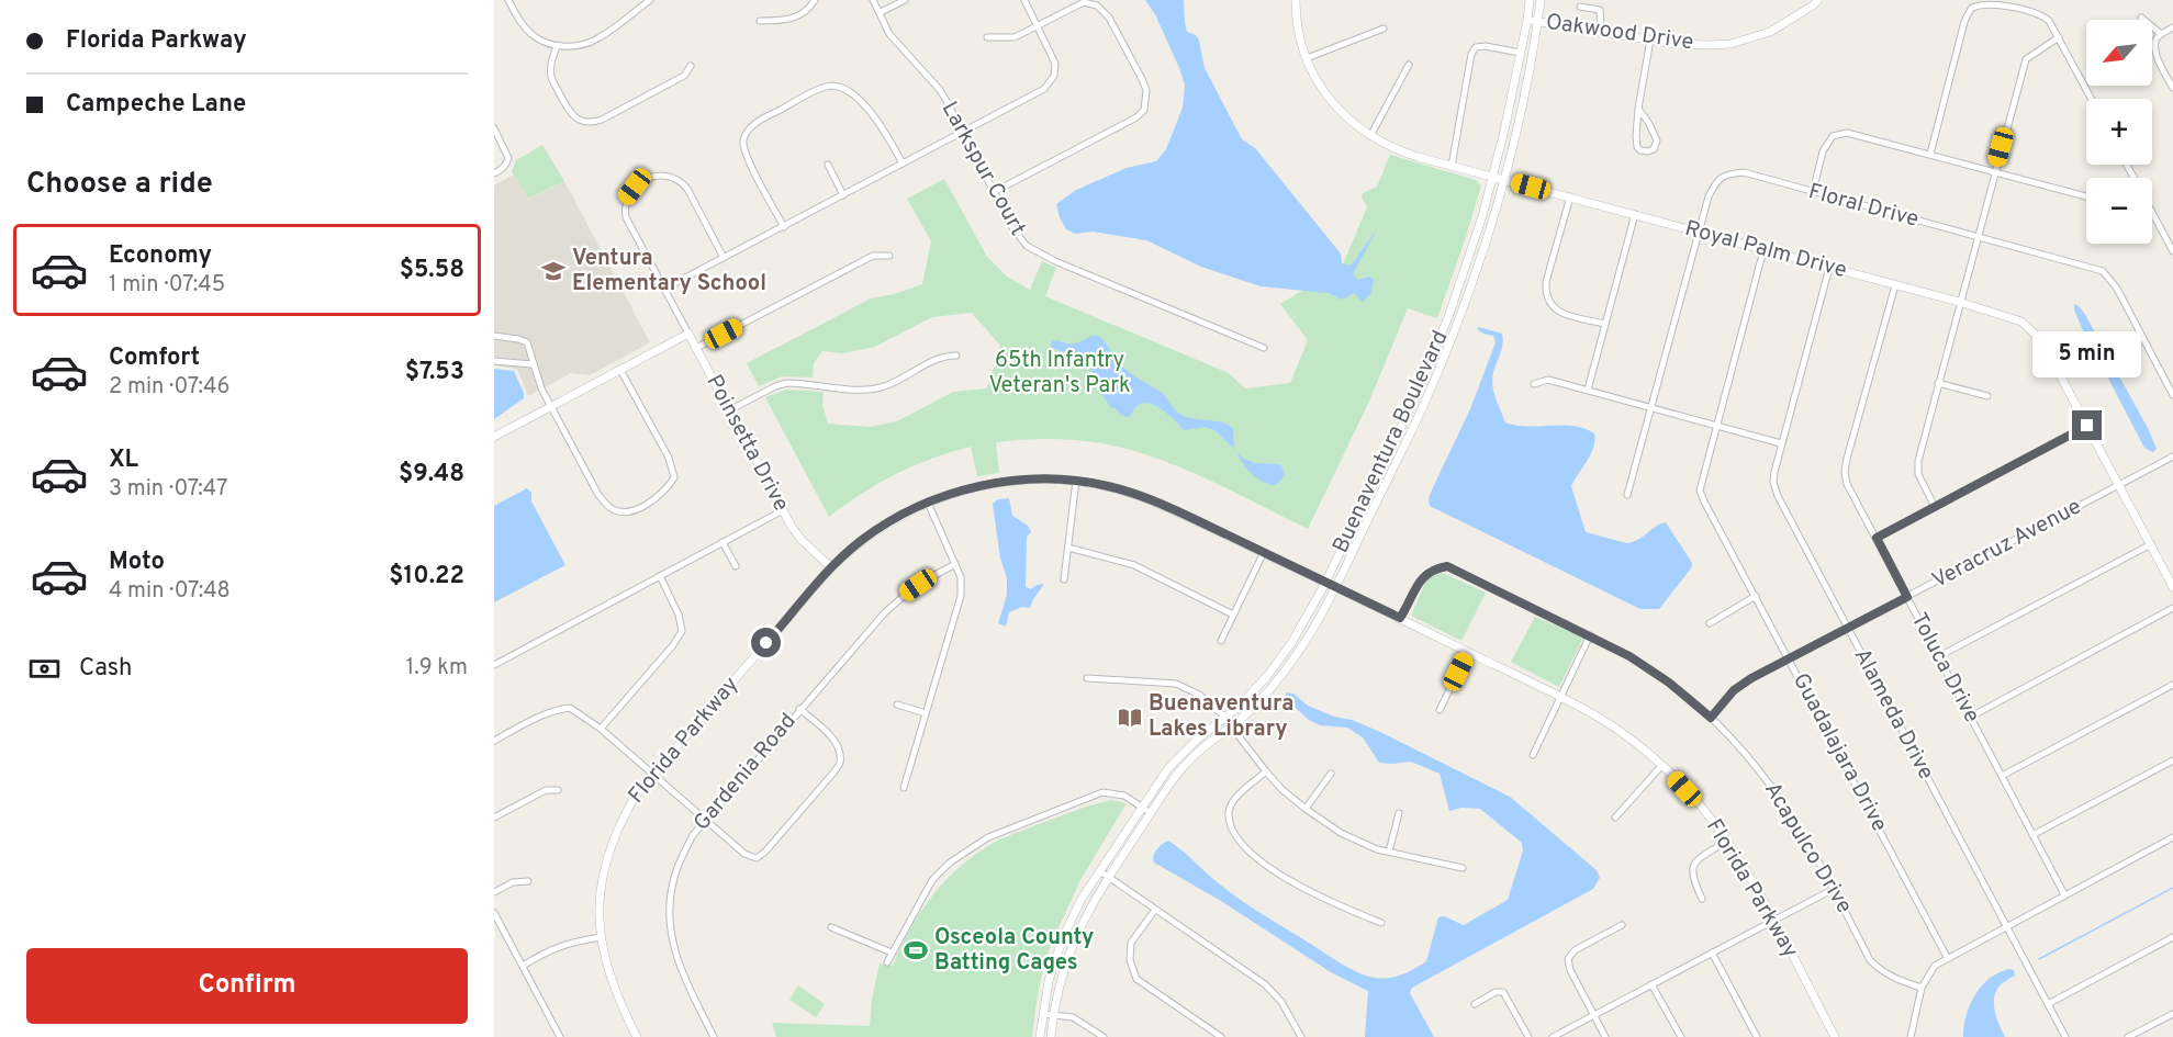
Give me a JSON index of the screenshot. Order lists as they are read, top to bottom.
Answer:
{
  "streets": {
    "street": [
      "Oakwood Drive",
      "Larkspur Court",
      "Floral Drive",
      "Royal Palm Drive",
      "Buenaventura Boulevard",
      "Poinsetta Drive",
      "Veracruz Avenue",
      "Toluca Drive",
      "Alameda Drive",
      "Florida Parkway",
      "Guadalajara Drive",
      "Gardenia Road",
      "Acapulco Drive"
    ]
  },
  "crossings": [
    ["Oakwood Drive", "Buenaventura Boulevard"],
    ["Floral Drive", "Royal Palm Drive"],
    ["Royal Palm Drive", "Buenaventura Boulevard"],
    ["Royal Palm Drive", "Veracruz Avenue"],
    ["Royal Palm Drive", "Toluca Drive"],
    ["Royal Palm Drive", "Alameda Drive"],
    ["Royal Palm Drive", "Guadalajara Drive"],
    ["Buenaventura Boulevard", "Florida Parkway"],
    ["Poinsetta Drive", "Florida Parkway"],
    ["Veracruz Avenue", "Toluca Drive"],
    ["Veracruz Avenue", "Alameda Drive"],
    ["Veracruz Avenue", "Guadalajara Drive"],
    ["Veracruz Avenue", "Acapulco Drive"],
    ["Florida Parkway", "Acapulco Drive"]
  ],
  "parks": ["65th Infantry Veteran's Park"],
  "places": {
    "school or university": ["Ventura Elementary School"],
    "library": ["Buenaventura Lakes Library"],
    "sports": ["Osceola County Batting Cages"]
  },
  "north": "bottom left",
  "page": {
    "banner": ["Florida Parkway", "Campeche Lane"],
    "map_buttons": ["+", "−"],
    "heading": "Choose a ride",
    "list": [
      {
        "name": "Economy",
        "note": "1 min · 07:45",
        "value": "$5.58"
      },
      {
        "name": "Comfort",
        "note": "2 min · 07:46",
        "value": "$7.53"
      },
      {
        "name": "XL",
        "note": "3 min · 07:47",
        "value": "$9.48"
      },
      {
        "name": "Moto",
        "note": "4 min · 07:48",
        "value": "$10.22"
      }
    ],
    "bubble": "5 min",
    "pay": ["Cash", "1.9 km"],
    "buttons": "Confirm"
  }
}
